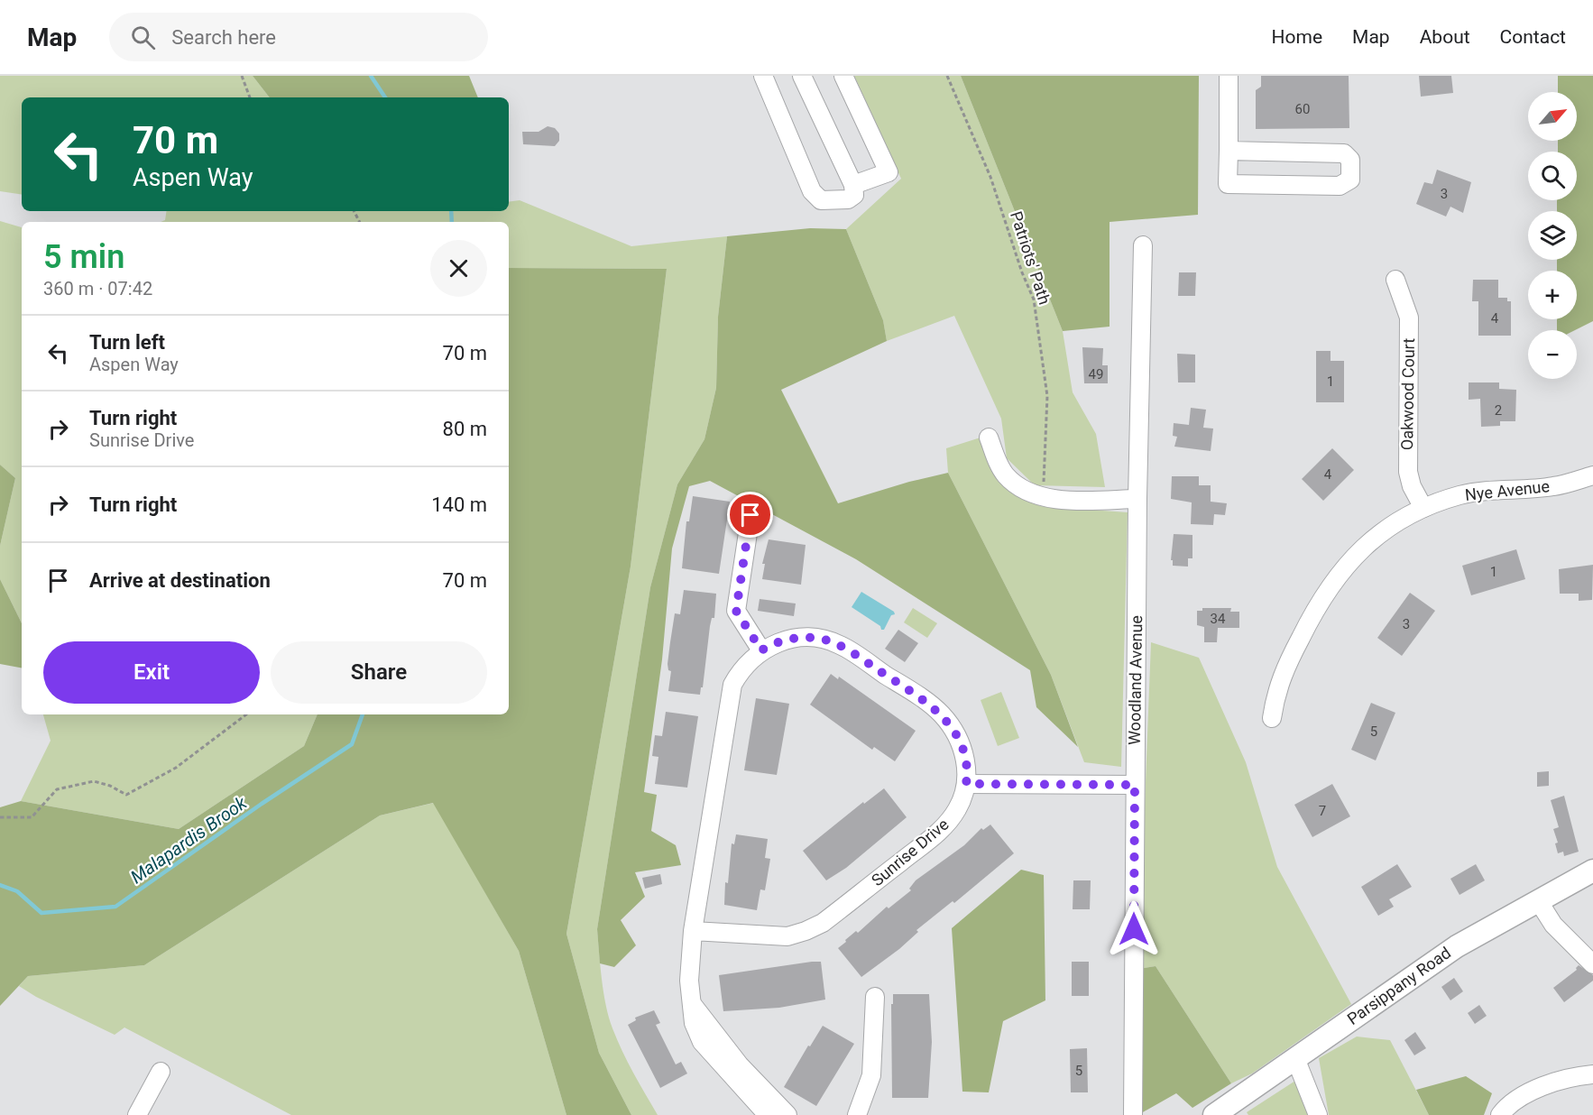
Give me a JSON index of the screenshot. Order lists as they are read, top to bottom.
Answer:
{
  "streets": {
    "main road": ["Parsippany Road"],
    "street": [
      "Oakwood Court",
      "Nye Avenue",
      "Woodland Avenue",
      "Sunrise Drive"
    ],
    "path": ["Patriots' Path"]
  },
  "crossings": [
    ["Oakwood Court", "Nye Avenue"]
  ],
  "water": ["Malapardis Brook"],
  "house_numbers": [
    "60",
    "3",
    "4",
    "49",
    "1",
    "2",
    "4",
    "1",
    "34",
    "3",
    "5",
    "7",
    "5"
  ],
  "north": "top right",
  "page": {
    "header": "Map",
    "search": "Search here",
    "nav": [
      "Home",
      "Map",
      "About",
      "Contact"
    ],
    "map_buttons": ["+", "−"],
    "turn": ["70 m", "Aspen Way"],
    "heading": ["5 min", "360 m · 07:42"],
    "list": [
      {
        "name": "Turn left",
        "note": "Aspen Way",
        "value": "70 m"
      },
      {
        "name": "Turn right",
        "note": "Sunrise Drive",
        "value": "80 m"
      },
      {
        "name": "Turn right",
        "value": "140 m"
      },
      {
        "name": "Arrive at destination",
        "value": "70 m"
      }
    ],
    "buttons": ["Exit", "Share"]
  }
}
